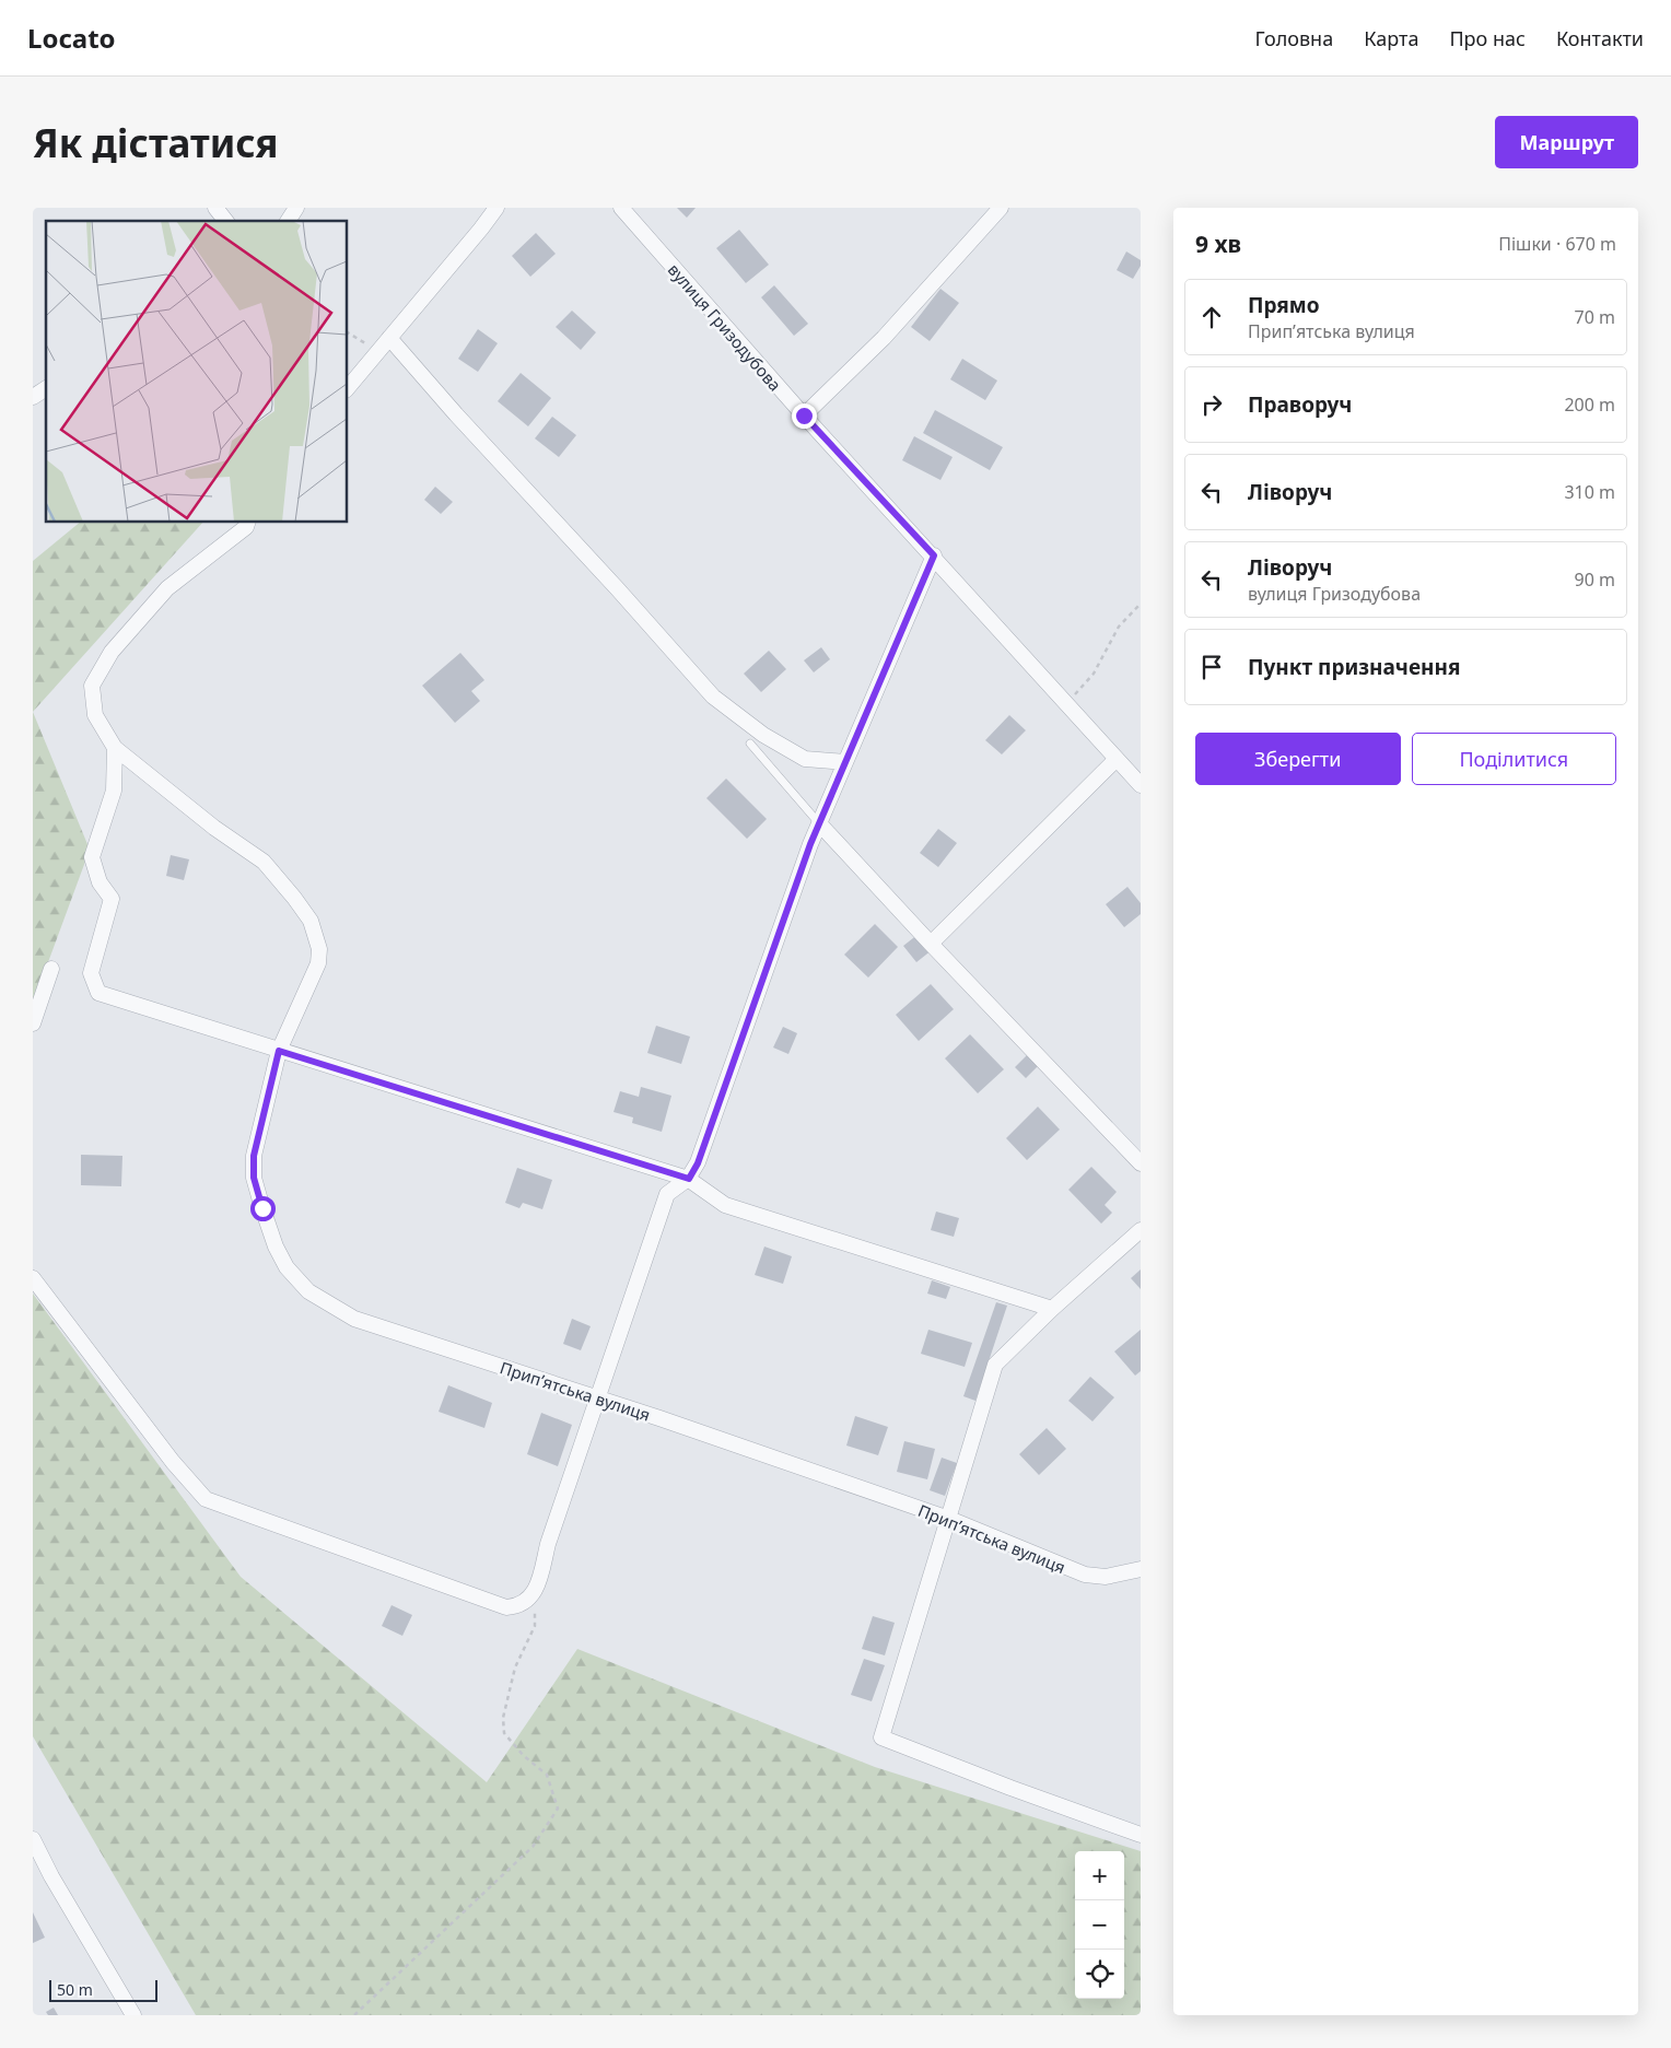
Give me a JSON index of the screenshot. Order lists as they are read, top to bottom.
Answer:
{
  "streets": {
    "street": ["вулиця Гризодубова", "Прип’ятська вулиця"]
  },
  "scale_bar": "50 m",
  "page": {
    "header": "Locato",
    "nav": [
      "Головна",
      "Карта",
      "Про нас",
      "Контакти"
    ],
    "buttons": [
      "Маршрут",
      ["Зберегти", "Поділитися"]
    ],
    "title": "Як дістатися",
    "heading": ["9 хв", "Пішки · 670 m"],
    "list": [
      ["Прямо", "Прип’ятська вулиця", "70 m"],
      ["Праворуч", "200 m"],
      ["Ліворуч", "310 m"],
      ["Ліворуч", "вулиця Гризодубова", "90 m"],
      "Пункт призначення"
    ],
    "map_buttons": ["+", "−"],
    "scale": "50 m"
  }
}
